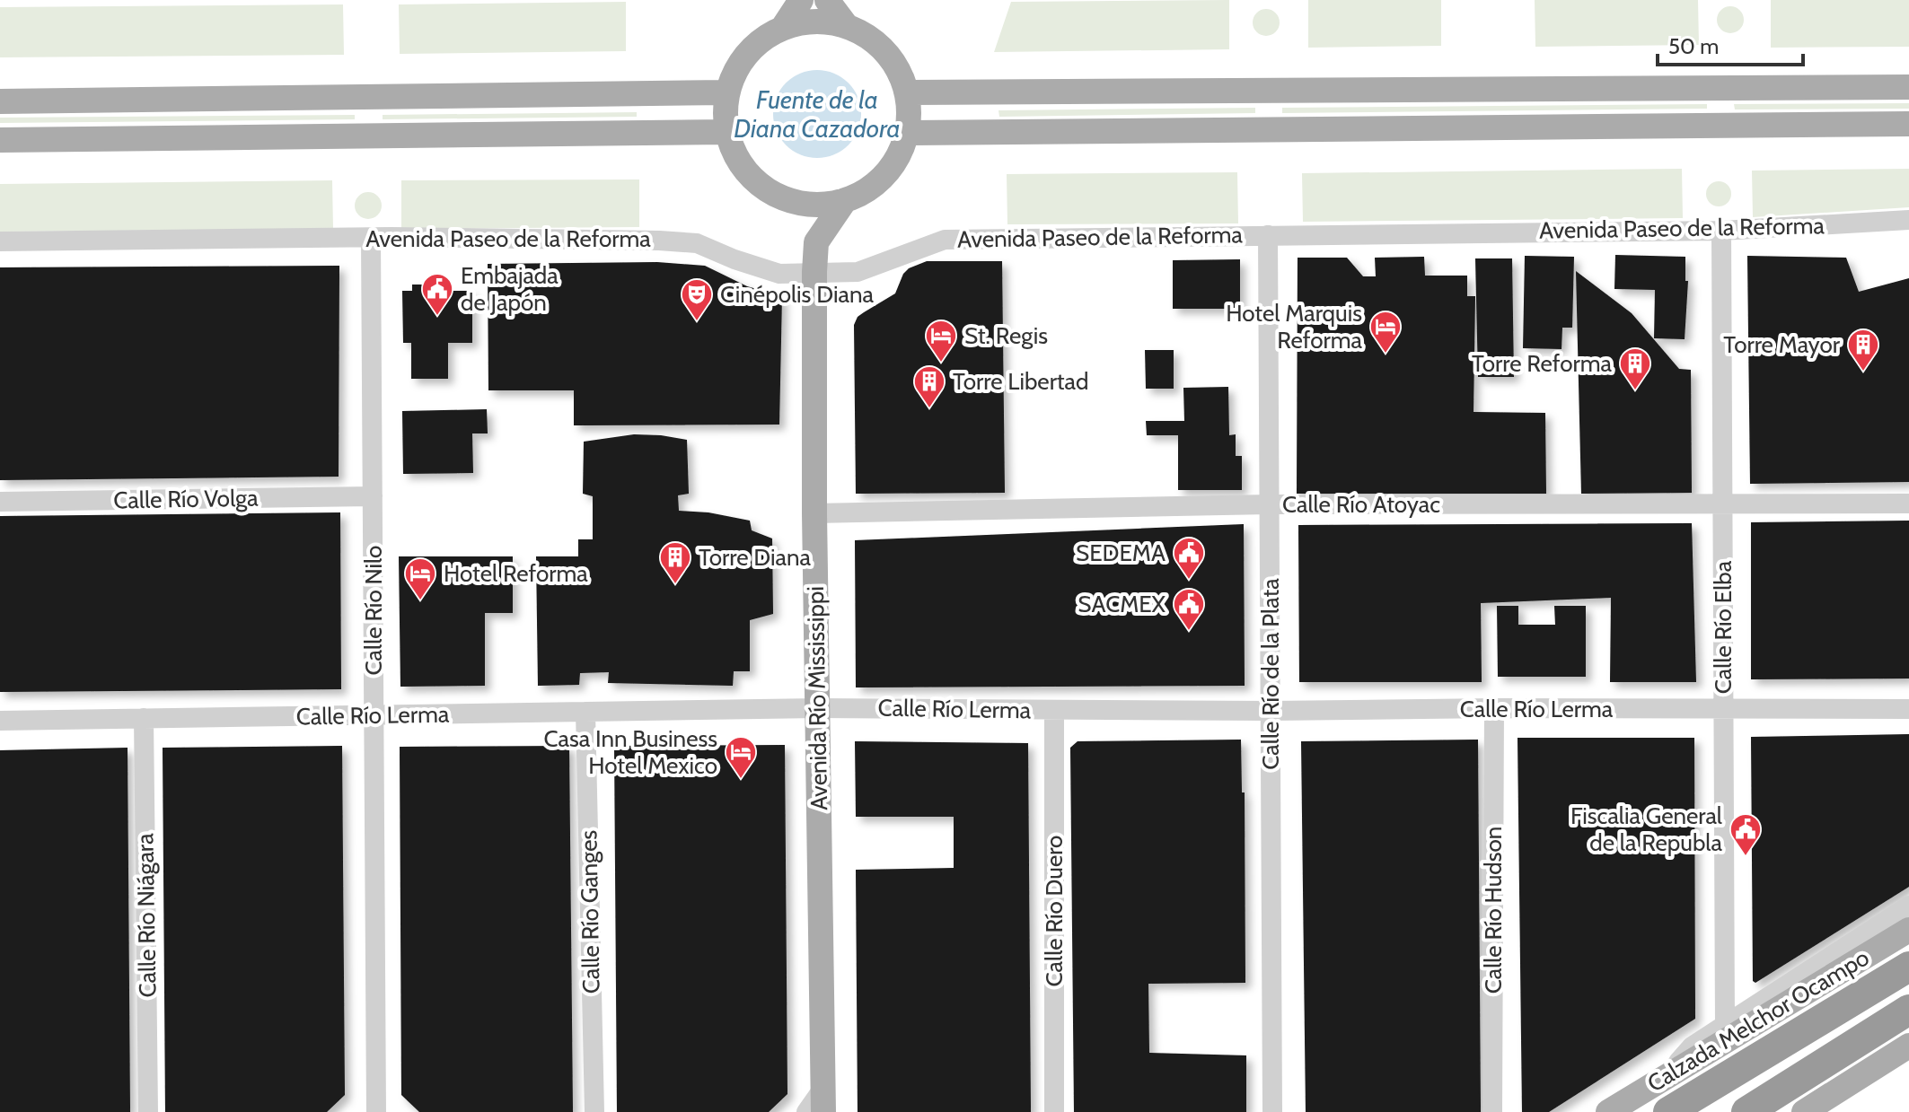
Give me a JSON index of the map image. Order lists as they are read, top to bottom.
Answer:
{
  "streets": {
    "main road": ["Avenida Río Mississippi", "Calzada Melchor Ocampo"],
    "street": [
      "Avenida Paseo de la Reforma",
      "Calle Río Volga",
      "Calle Río Atoyac",
      "Calle Río Nilo",
      "Calle Río Elba",
      "Calle Río de la Plata",
      "Calle Río Lerma",
      "Calle Río Hudson",
      "Calle Río Duero",
      "Calle Río Ganges",
      "Calle Río Niágara"
    ]
  },
  "crossings": [
    ["Avenida Paseo de la Reforma", "Calle Río Nilo"],
    ["Avenida Paseo de la Reforma", "Calle Río Elba"],
    ["Avenida Paseo de la Reforma", "Calle Río de la Plata"],
    ["Avenida Paseo de la Reforma", "Avenida Río Mississippi"],
    ["Calle Río Volga", "Calle Río Nilo"],
    ["Calle Río Atoyac", "Calle Río Elba"],
    ["Calle Río Atoyac", "Calle Río de la Plata"],
    ["Calle Río Atoyac", "Avenida Río Mississippi"],
    ["Calle Río Nilo", "Calle Río Lerma"],
    ["Calle Río Elba", "Calle Río Lerma"],
    ["Calle Río de la Plata", "Calle Río Lerma"],
    ["Avenida Río Mississippi", "Calle Río Lerma"],
    ["Calle Río Lerma", "Calle Río Hudson"],
    ["Calle Río Lerma", "Calle Río Duero"],
    ["Calle Río Lerma", "Calle Río Ganges"],
    ["Calle Río Lerma", "Calle Río Niágara"]
  ],
  "water": ["Fuente de la Diana Cazadora"],
  "places": {
    "public building": [
      "Embajada de Japón",
      "SEDEMA",
      "SACMEX",
      "Fiscalia General de la Republa"
    ],
    "theatre": ["Cinépolis Diana"],
    "hotel": [
      "Hotel Marquis Reforma",
      "St. Regis",
      "Hotel Reforma",
      "Casa Inn Business Hotel Mexico"
    ],
    "building": [
      "Torre Mayor",
      "Torre Reforma",
      "Torre Libertad",
      "Torre Diana"
    ]
  },
  "scale_bar": "50 m"
}
